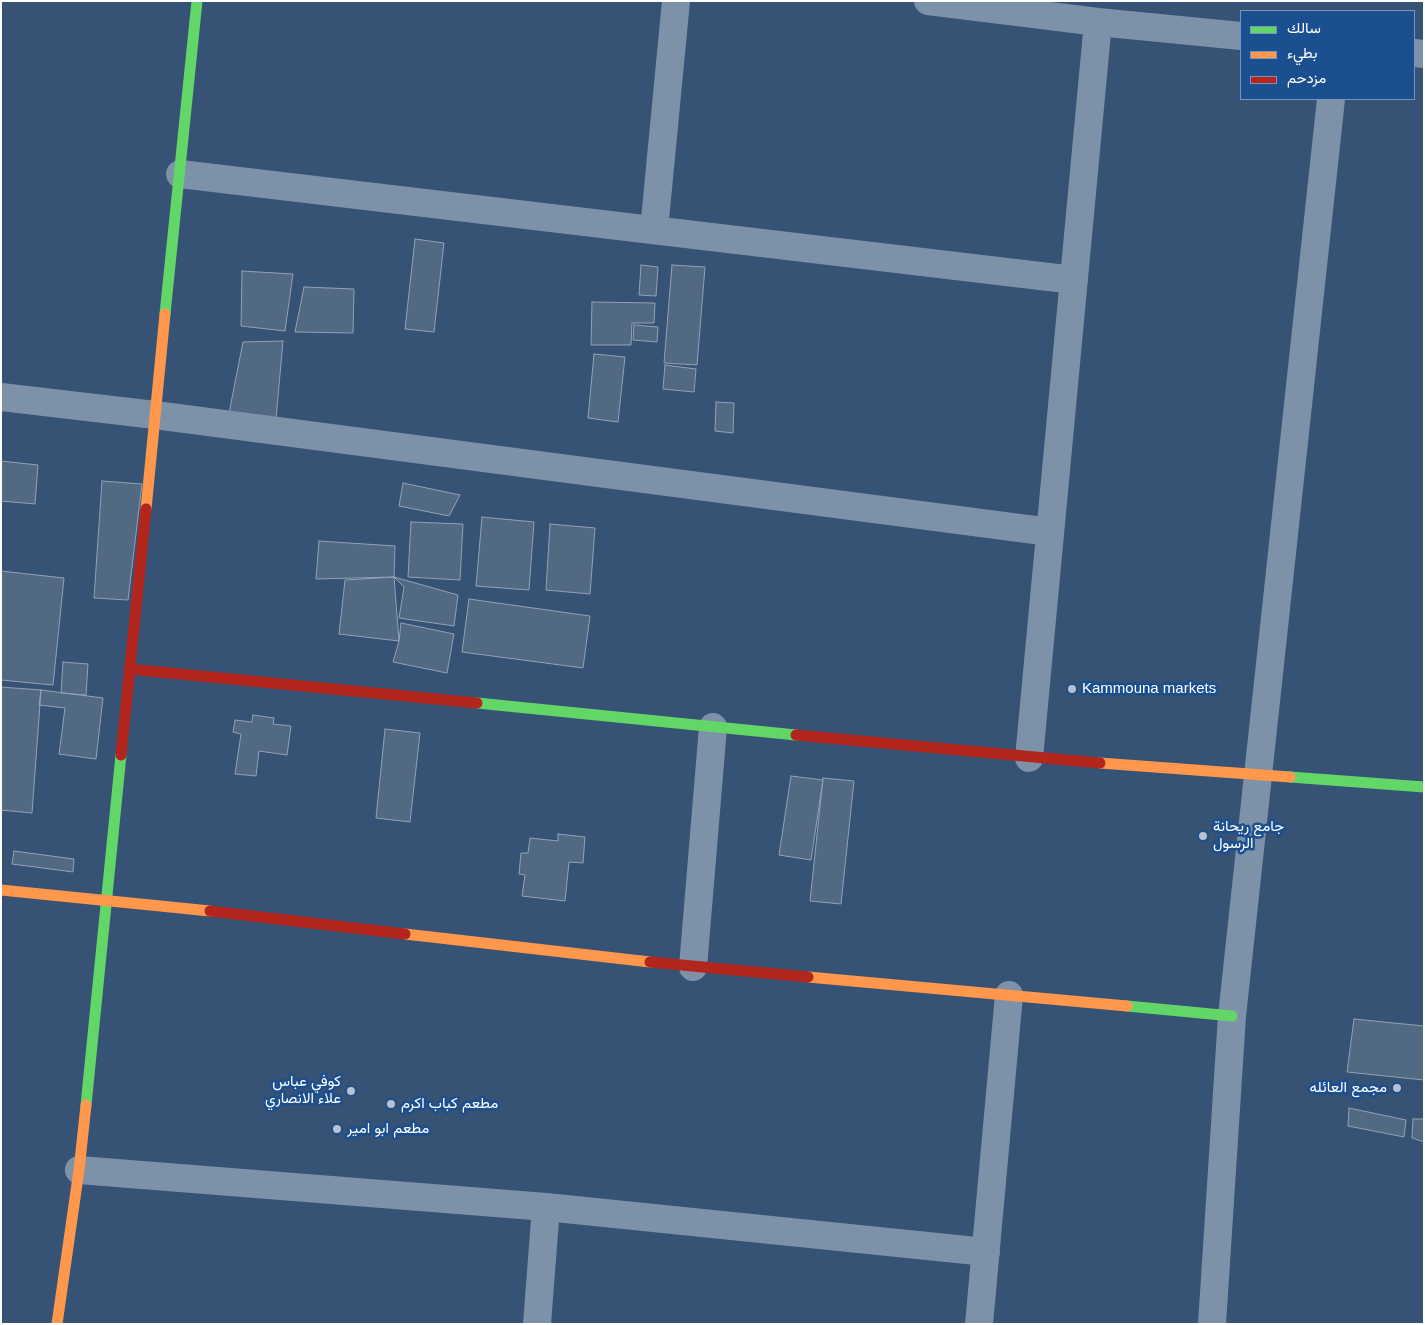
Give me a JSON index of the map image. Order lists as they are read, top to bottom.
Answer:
{
  "places": [
    "Kammouna markets",
    "جامع ريحانة الرسول",
    "مجمع العائله",
    "كوفي عباس علاء الانصاري",
    "مطعم كباب اكرم",
    "مطعم ابو امير"
  ],
  "legend": ["سالك", "بطيء", "مزدحم"]
}
